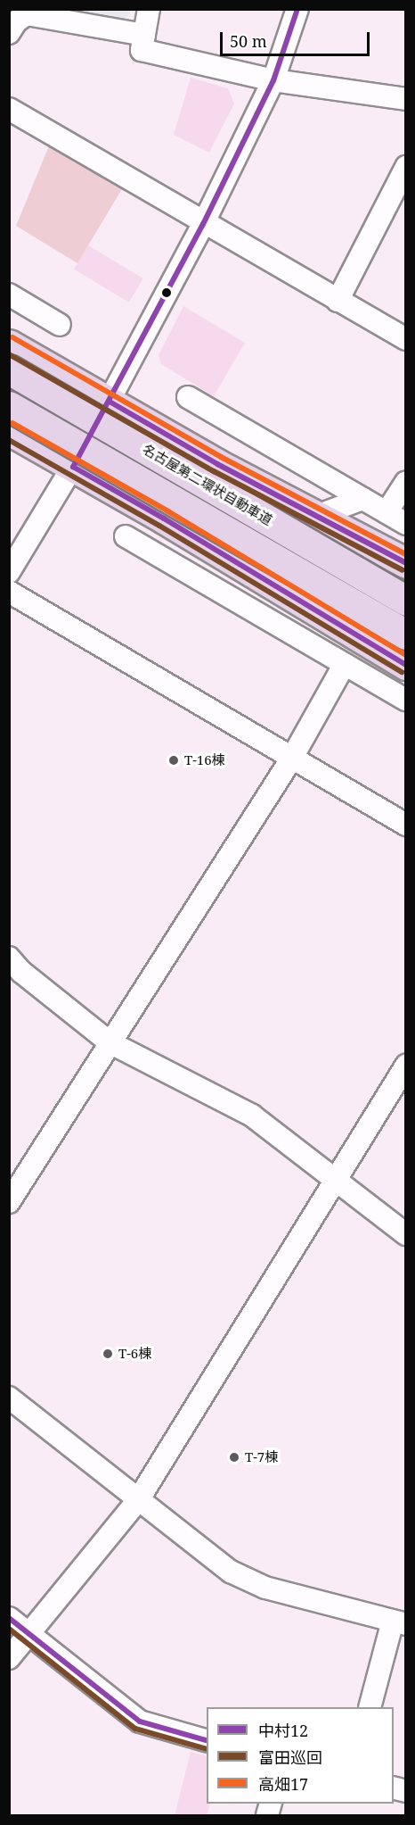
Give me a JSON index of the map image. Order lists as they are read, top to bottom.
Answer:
{
  "streets": {
    "highway": ["名古屋第二環状自動車道"]
  },
  "places": ["T-16棟", "T-6棟", "T-7棟"],
  "lines": ["transit line 中村12", "transit line 高畑17", "transit line 富田巡回"],
  "legend": ["中村12", "富田巡回", "高畑17"],
  "scale_bar": "50 m"
}
